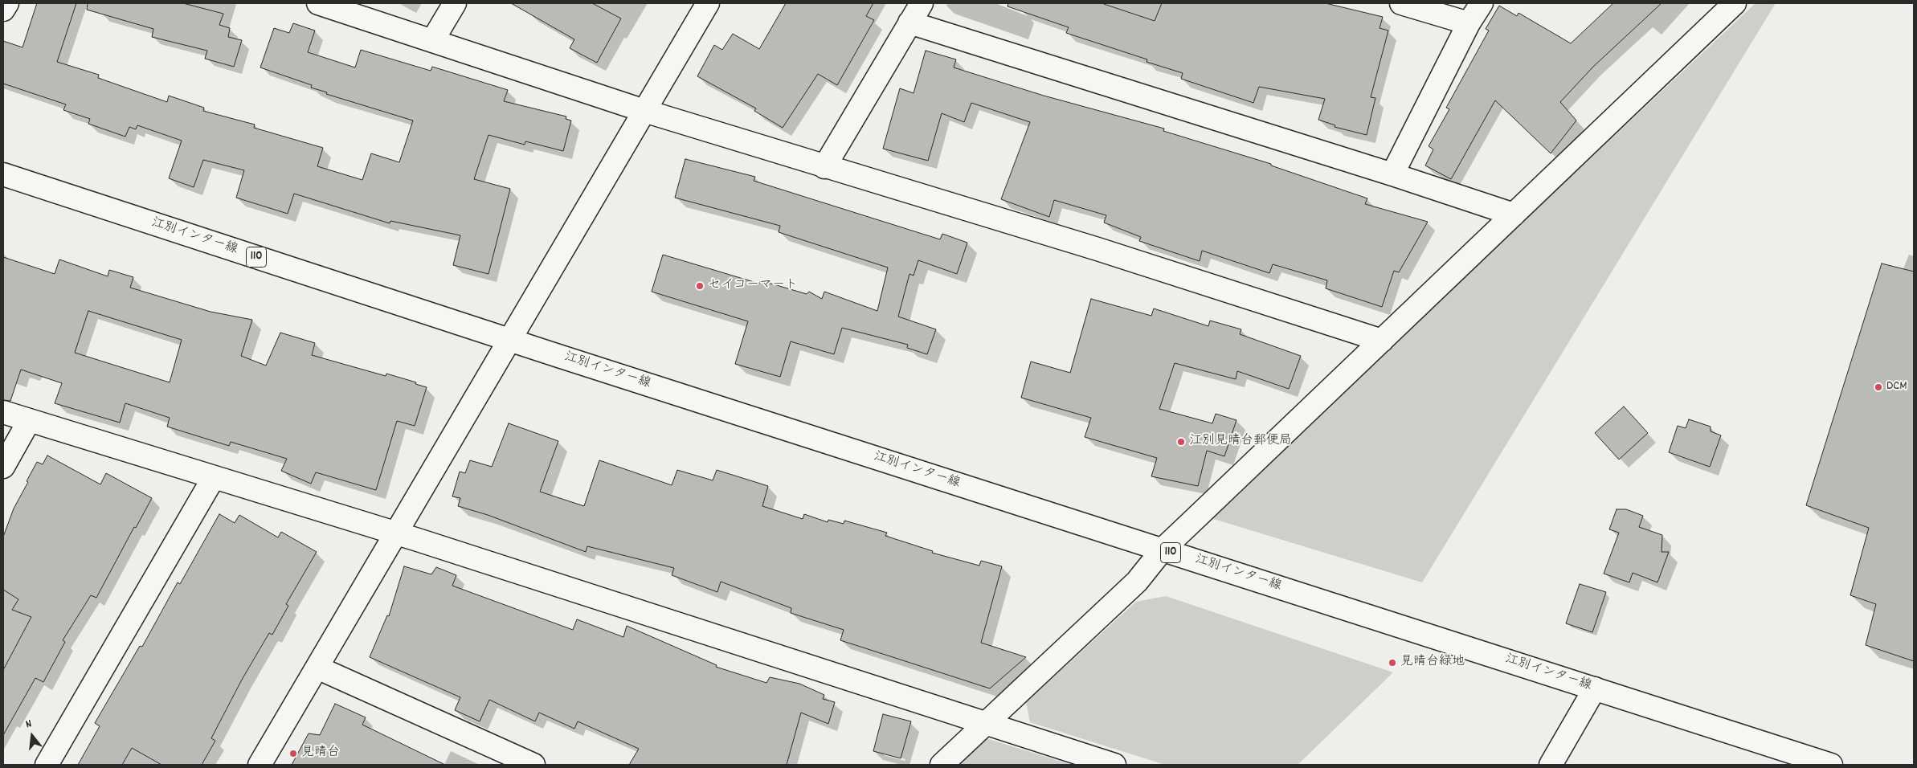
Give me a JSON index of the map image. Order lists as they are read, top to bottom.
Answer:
{
  "streets": {
    "street": ["江別インター線", "110"]
  },
  "places": [
    "セイコーマート",
    "DCM",
    "江別見晴台郵便局",
    "見晴台緑地",
    "見晴台"
  ],
  "north": "top"
}
